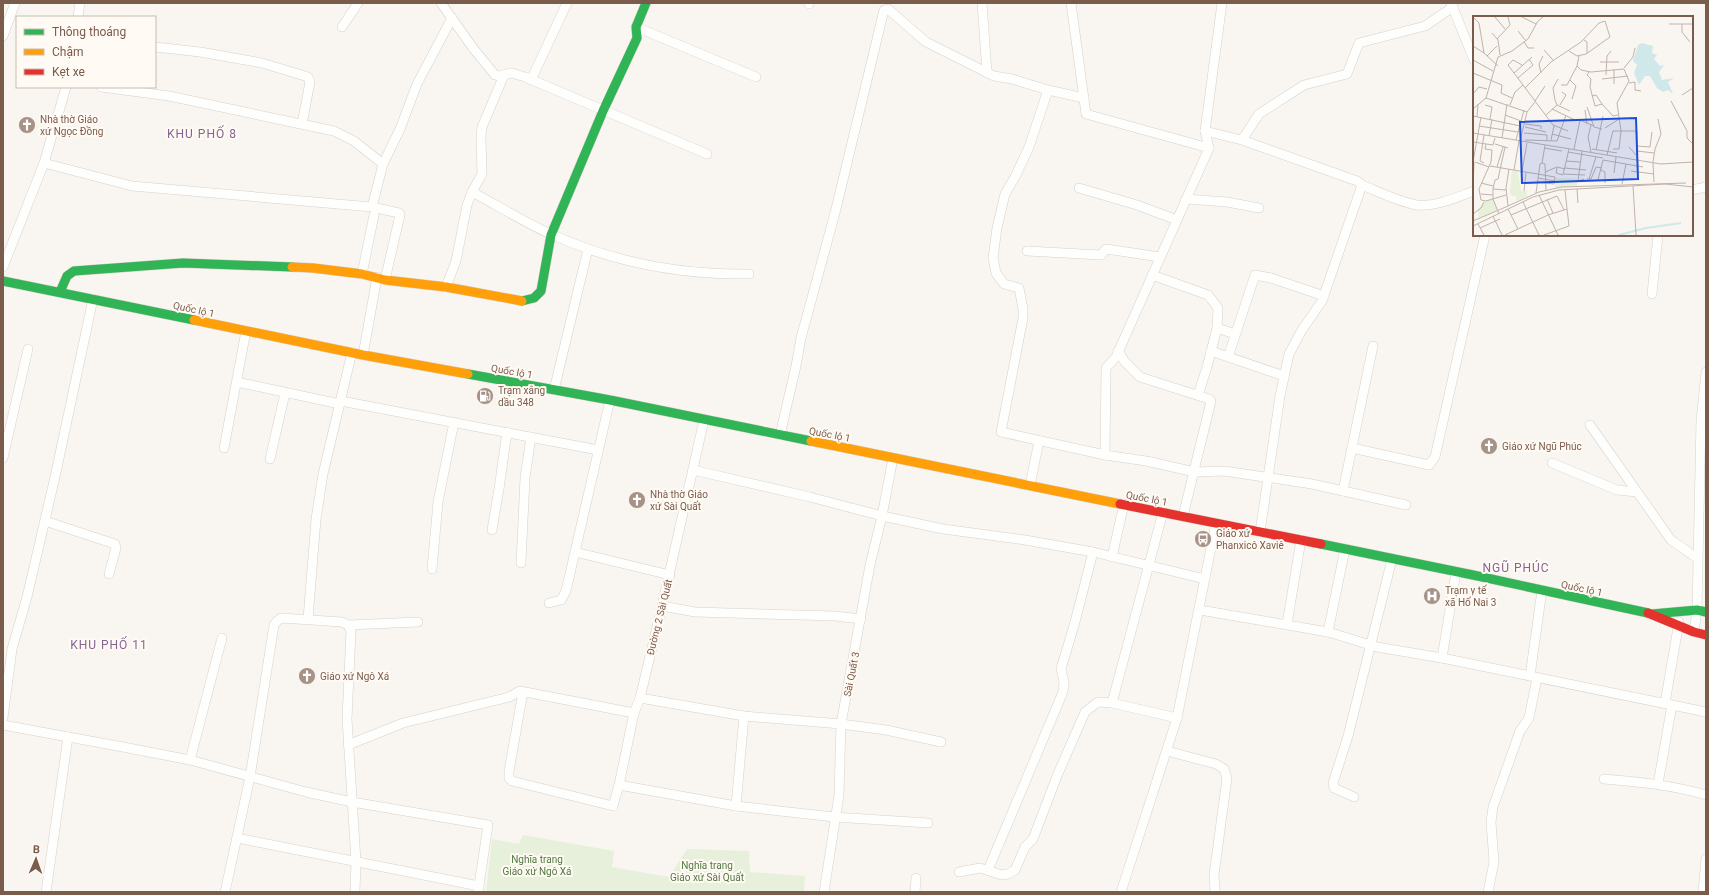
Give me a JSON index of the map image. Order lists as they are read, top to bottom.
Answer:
{
  "streets": {
    "main road": ["Quốc lộ 1"],
    "street": ["Đường 2 Sài Quất", "Sài Quất 3"]
  },
  "crossings": [
    ["Quốc lộ 1", "Đường 2 Sài Quất"],
    ["Quốc lộ 1", "Sài Quất 3"]
  ],
  "districts": ["KHU PHỐ 8", "NGŨ PHÚC", "KHU PHỐ 11"],
  "parks": ["Nghĩa trang Giáo xứ Ngô Xá", "Nghĩa trang Giáo xứ Sài Quất"],
  "places": {
    "church": [
      "Nhà thờ Giáo xứ Ngọc Đồng",
      "Giáo xứ Ngũ Phúc",
      "Nhà thờ Giáo xứ Sài Quất",
      "Giáo xứ Ngô Xá"
    ],
    "fuel station": ["Trạm xăng dầu 348"],
    "bus stop": ["Giáo xứ Phanxicô Xaviê"],
    "hospital": ["Trạm y tế xã Hố Nai 3"]
  },
  "legend": ["Thông thoáng", "Chậm", "Kẹt xe"],
  "north": "top"
}
